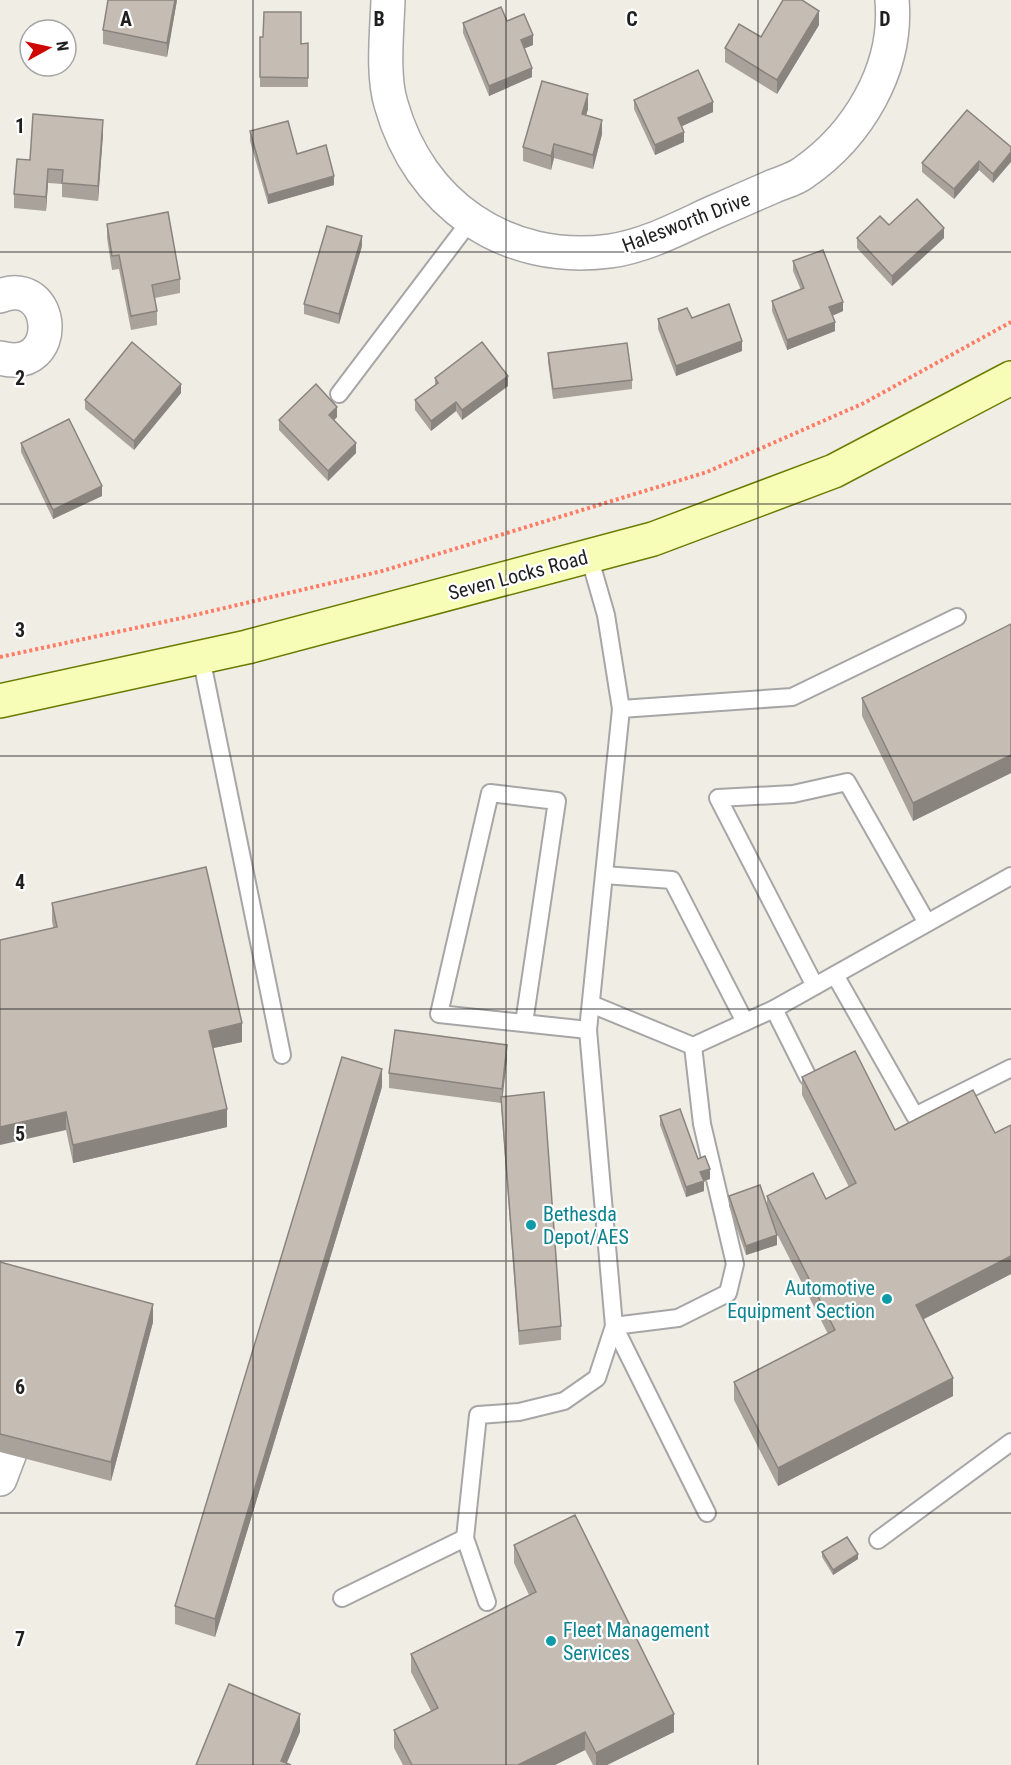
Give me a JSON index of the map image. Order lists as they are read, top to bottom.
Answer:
{
  "streets": {
    "main road": ["Seven Locks Road"],
    "street": ["Halesworth Drive"]
  },
  "places": ["Bethesda Depot/AES", "Automotive Equipment Section", "Fleet Management Services"],
  "north": "right",
  "grid": {
    "columns": [
      "A",
      "B",
      "C",
      "D"
    ],
    "rows": [
      "1",
      "2",
      "3",
      "4",
      "5",
      "6",
      "7"
    ]
  }
}
